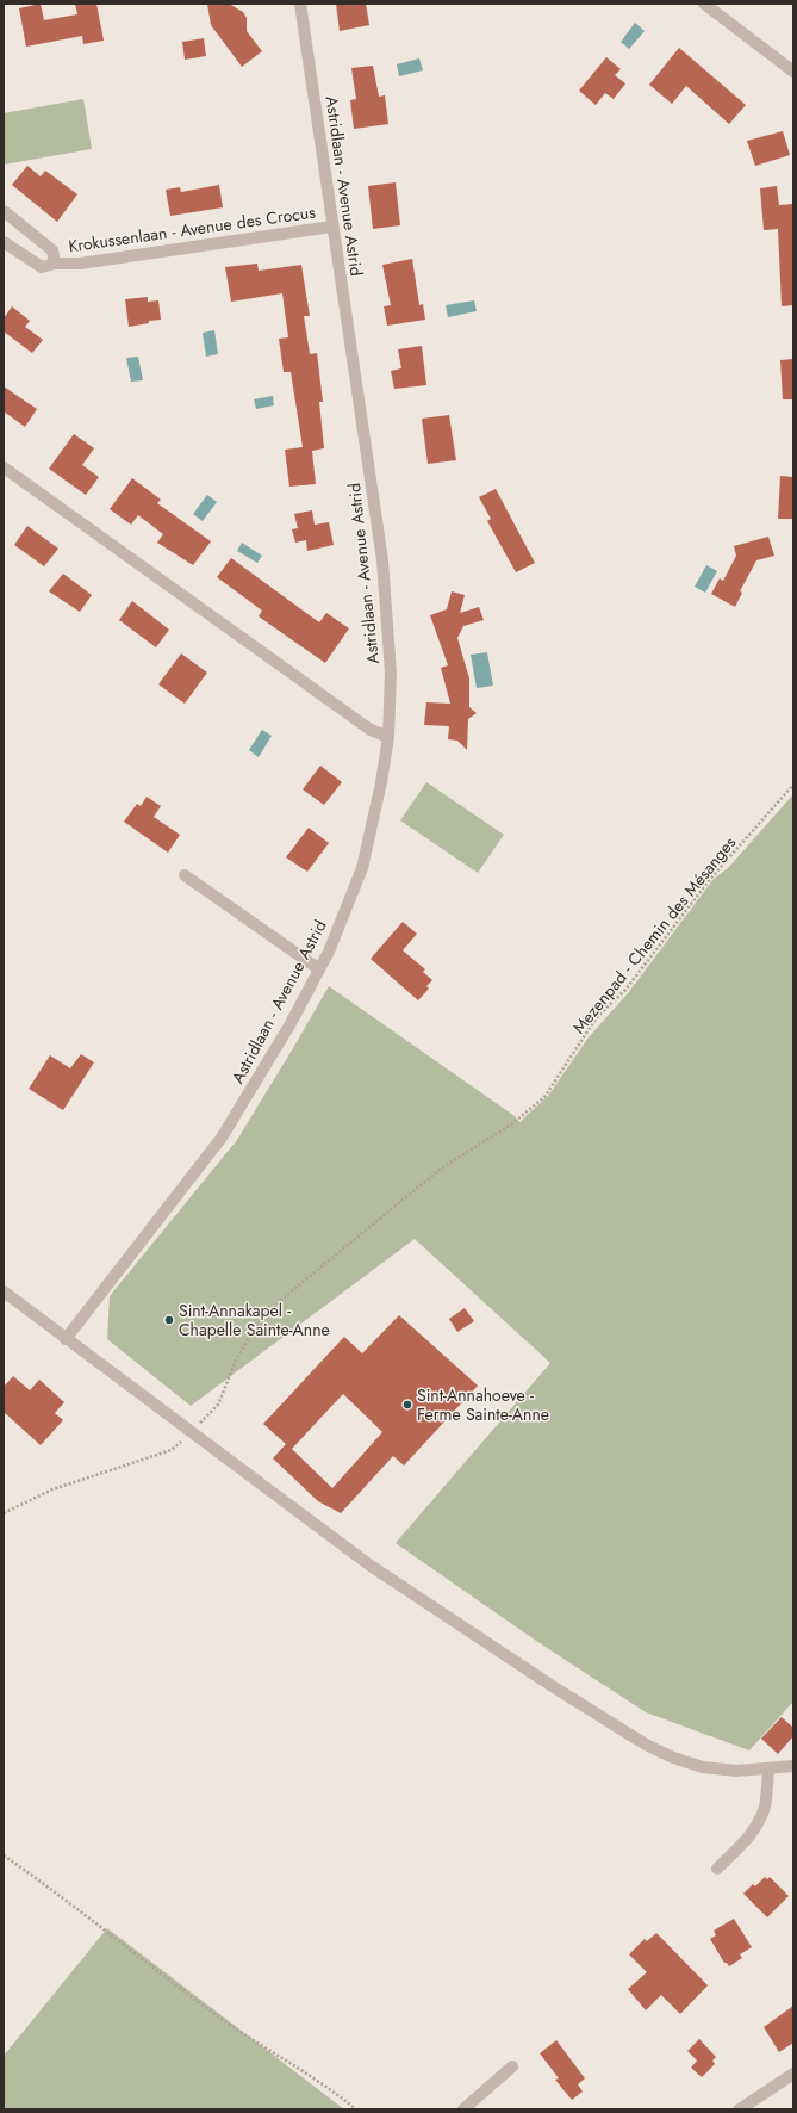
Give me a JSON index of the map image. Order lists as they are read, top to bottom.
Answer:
{
  "streets": {
    "street": ["Astridlaan - Avenue Astrid", "Krokussenlaan - Avenue des Crocus"],
    "path": ["Mezenpad - Chemin des Mésanges"]
  },
  "crossings": [
    ["Astridlaan - Avenue Astrid", "Krokussenlaan - Avenue des Crocus"]
  ],
  "places": ["Sint-Annakapel - Chapelle Sainte-Anne", "Sint-Annahoeve - Ferme Sainte-Anne"]
}
